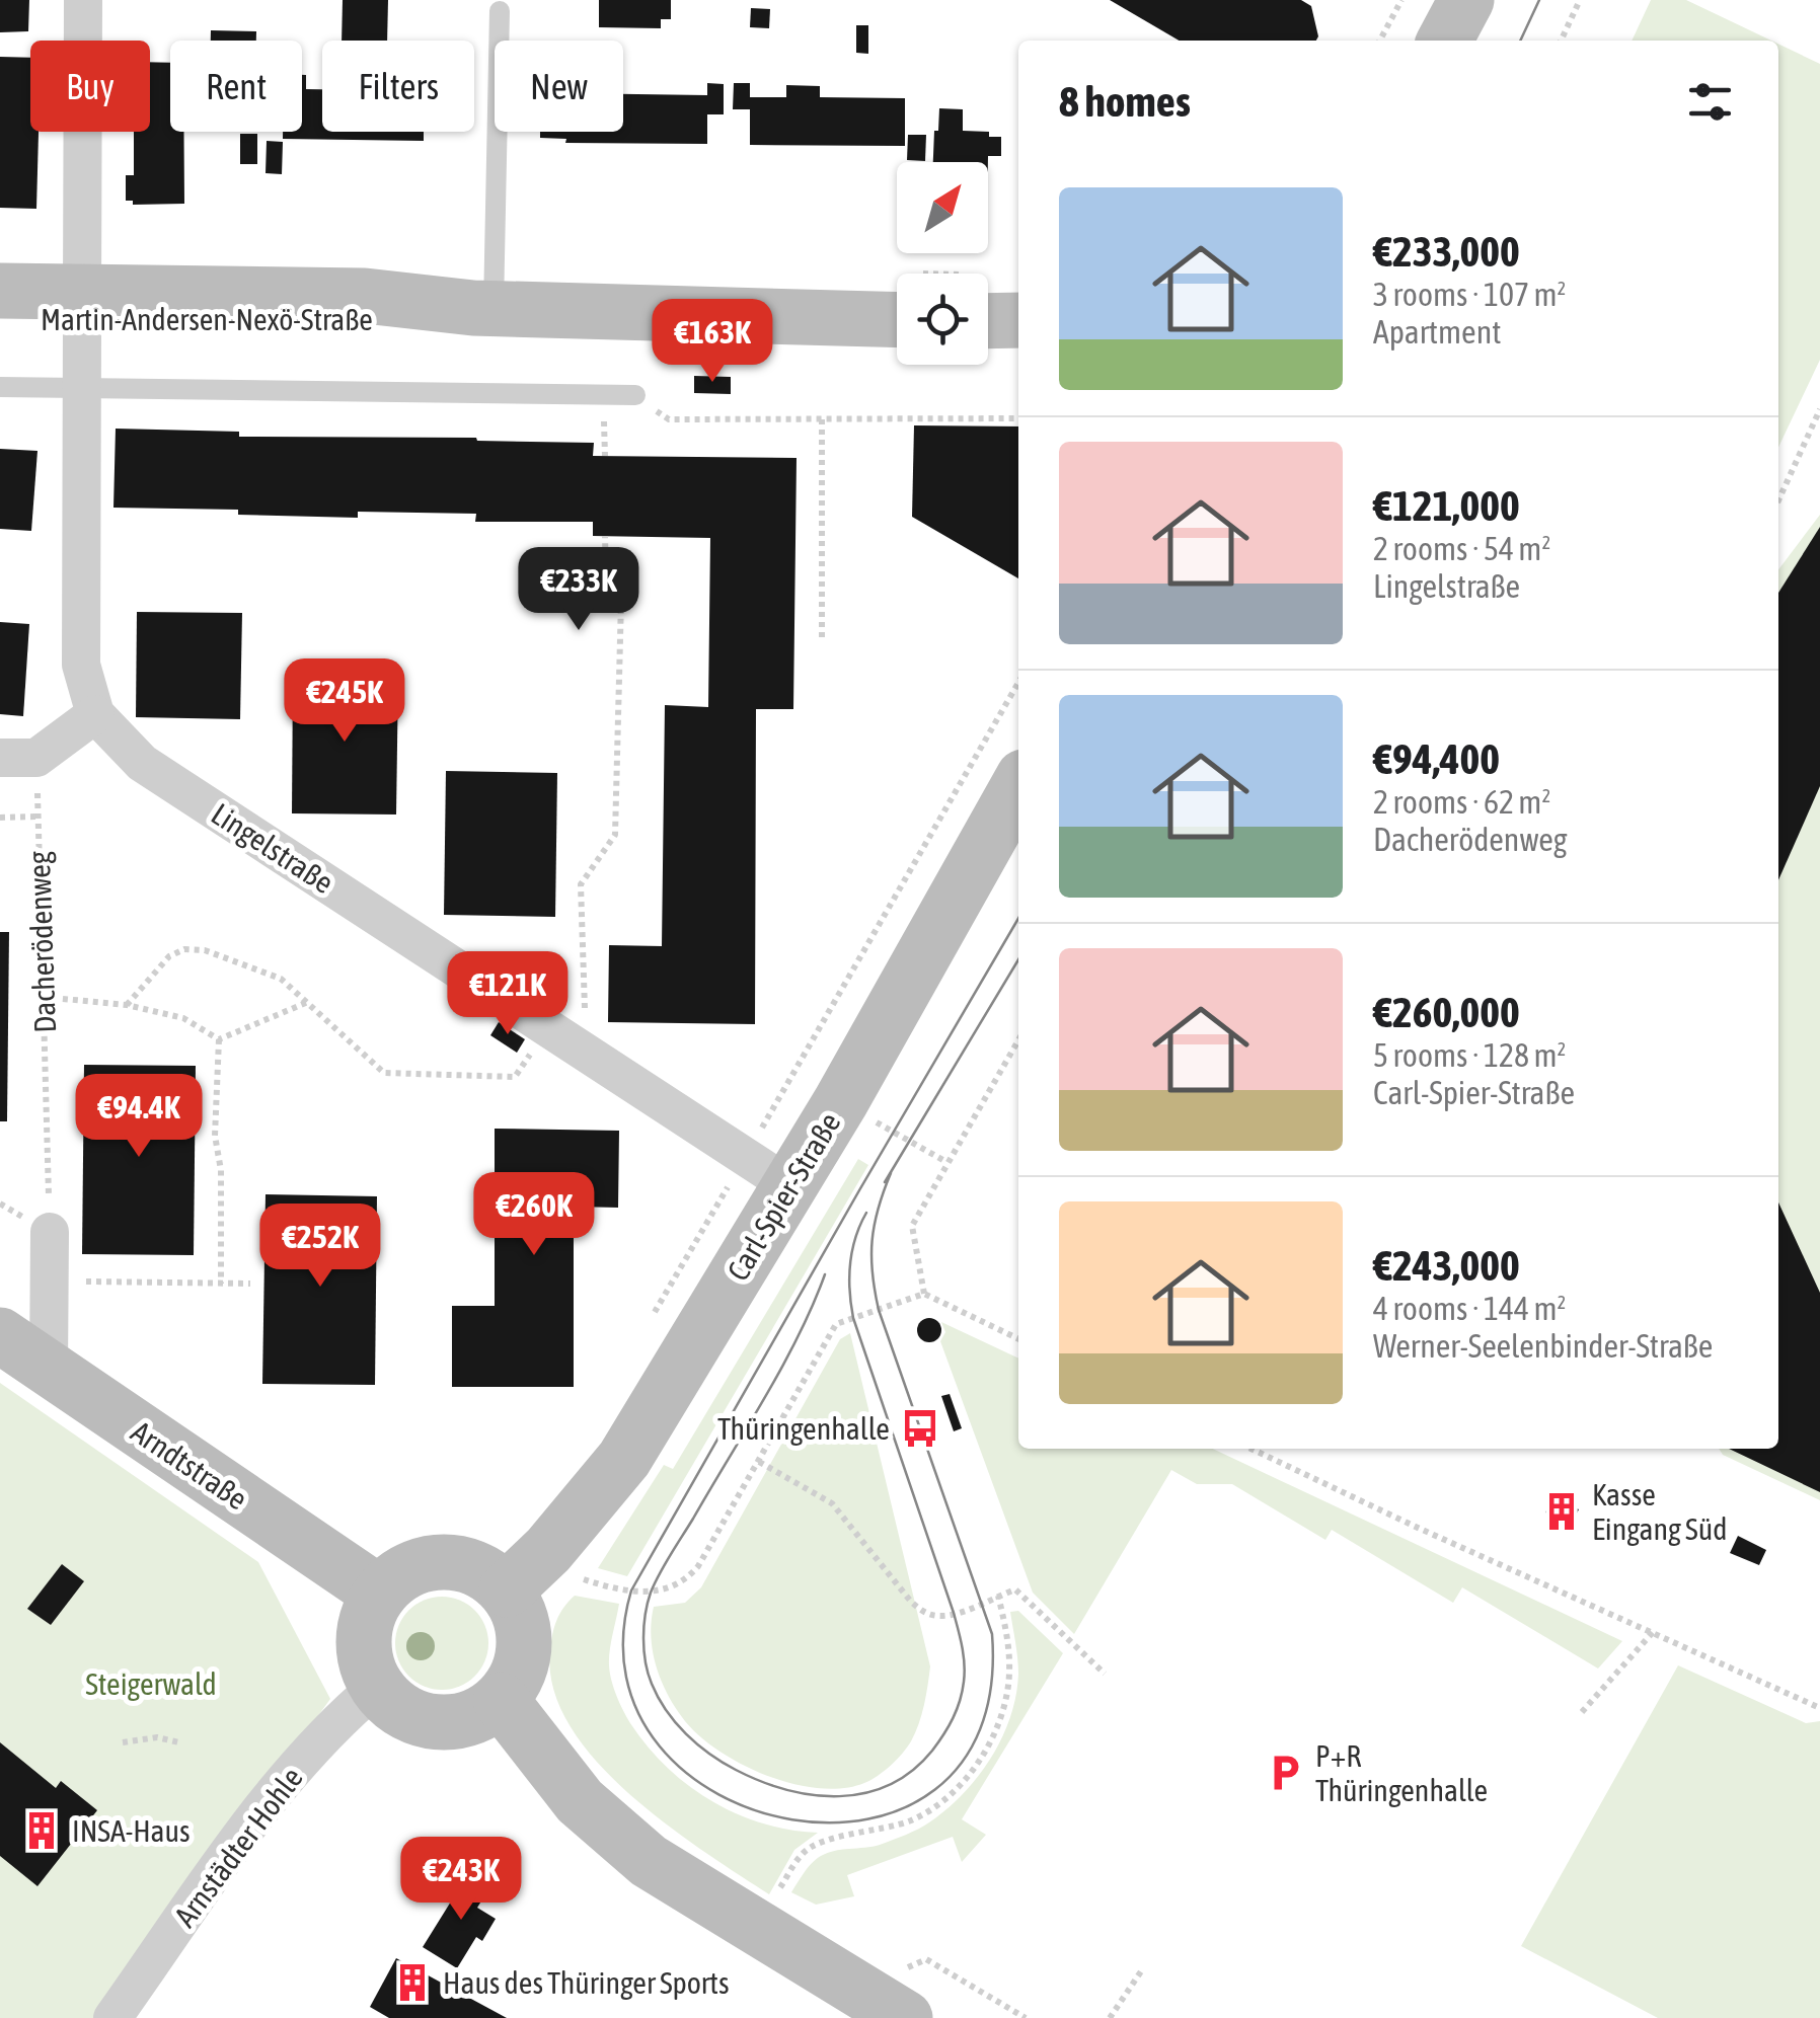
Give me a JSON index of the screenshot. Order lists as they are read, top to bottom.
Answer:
{
  "streets": {
    "street": [
      "Martin-Andersen-Nexö-Straße",
      "Lingelstraße",
      "Carl-Spier-Straße",
      "Arndtstraße",
      "Arnstädter Hohle"
    ],
    "path": ["Dacherödenweg"]
  },
  "crossings": [
    ["Martin-Andersen-Nexö-Straße", "Lingelstraße"],
    ["Lingelstraße", "Carl-Spier-Straße"],
    ["Carl-Spier-Straße", "Arndtstraße"],
    ["Carl-Spier-Straße", "Arnstädter Hohle"],
    ["Arndtstraße", "Arnstädter Hohle"]
  ],
  "parks": ["Steigerwald"],
  "places": {
    "bus stop": ["Thüringenhalle"],
    "building": ["Kasse Eingang Süd", "INSA-Haus", "Haus des Thüringer Sports"],
    "parking": ["P+R Thüringenhalle"]
  },
  "north": "top right",
  "page": {
    "chip": [
      "Buy",
      "Rent",
      "Filters",
      "New"
    ],
    "heading": "8 homes",
    "list": [
      {
        "name": "€233,000",
        "note": "3 rooms · 107 m² · Apartment"
      },
      {
        "name": "€121,000",
        "note": "2 rooms · 54 m² · Lingelstraße"
      },
      {
        "name": "€94,400",
        "note": "2 rooms · 62 m² · Dacherödenweg"
      },
      {
        "name": "€260,000",
        "note": "5 rooms · 128 m² · Carl-Spier-Straße"
      },
      {
        "name": "€243,000",
        "note": "4 rooms · 144 m² · Werner-Seelenbinder-Straße"
      }
    ],
    "price": [
      "€163K",
      "€233K",
      "€245K",
      "€121K",
      "€94.4K",
      "€260K",
      "€252K",
      "€243K"
    ]
  }
}
